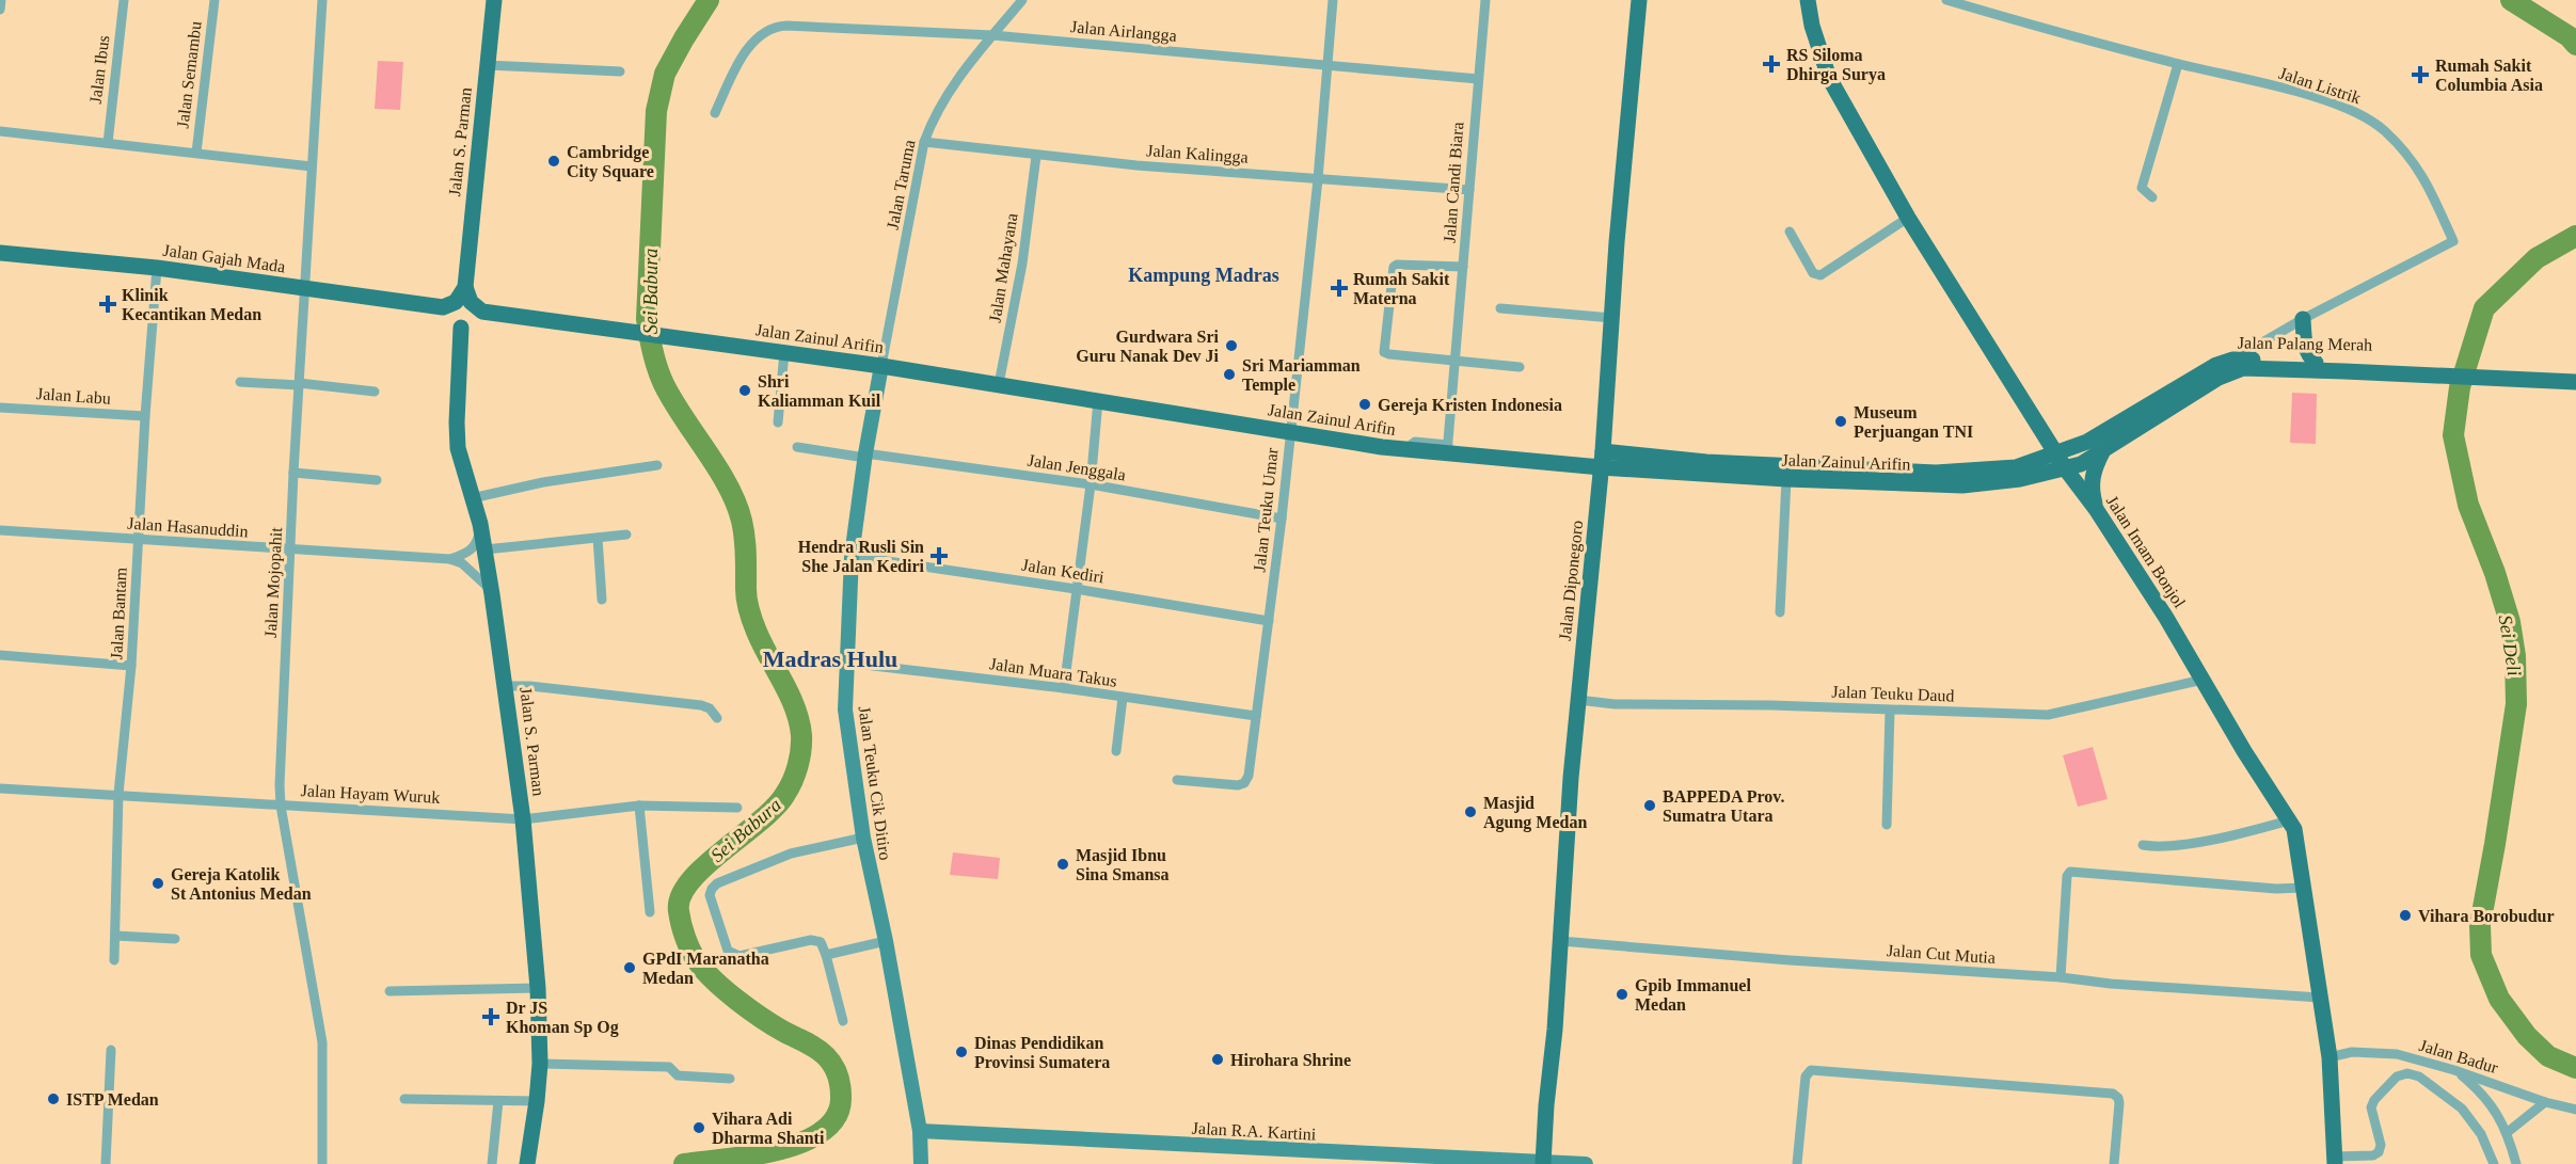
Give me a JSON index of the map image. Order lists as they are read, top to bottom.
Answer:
{
  "streets": {
    "main road": [
      "Jalan S. Parman",
      "Jalan Gajah Mada",
      "Jalan Zainul Arifin",
      "Jalan Palang Merah",
      "Jalan Imam Bonjol",
      "Jalan Diponegoro"
    ],
    "street": [
      "Jalan Airlangga",
      "Jalan Ibus",
      "Jalan Semambu",
      "Jalan Listrik",
      "Jalan Kalingga",
      "Jalan Candi Biara",
      "Jalan Taruma",
      "Jalan Mahayana",
      "Jalan Labu",
      "Jalan Jenggala",
      "Jalan Teuku Umar",
      "Jalan Hasanuddin",
      "Jalan Kediri",
      "Jalan Mojopahit",
      "Jalan Bantam",
      "Jalan Muara Takus",
      "Jalan Teuku Daud",
      "Jalan Teuku Cik Ditiro",
      "Jalan Hayam Wuruk",
      "Jalan Cut Mutia",
      "Jalan Badur",
      "Jalan R.A. Kartini"
    ]
  },
  "crossings": [
    ["Jalan Airlangga", "Jalan Candi Biara"],
    ["Jalan Airlangga", "Jalan Taruma"],
    ["Jalan Airlangga", "Jalan Teuku Umar"],
    ["Jalan Listrik", "Jalan Palang Merah"],
    ["Jalan S. Parman", "Jalan Hasanuddin"],
    ["Jalan S. Parman", "Jalan Hayam Wuruk"],
    ["Jalan Kalingga", "Jalan Candi Biara"],
    ["Jalan Kalingga", "Jalan Taruma"],
    ["Jalan Kalingga", "Jalan Mahayana"],
    ["Jalan Kalingga", "Jalan Teuku Umar"],
    ["Jalan Candi Biara", "Jalan Zainul Arifin"],
    ["Jalan Taruma", "Jalan Zainul Arifin"],
    ["Jalan Taruma", "Jalan Teuku Cik Ditiro"],
    ["Jalan Gajah Mada", "Jalan Mojopahit"],
    ["Jalan Gajah Mada", "Jalan Bantam"],
    ["Jalan Mahayana", "Jalan Zainul Arifin"],
    ["Jalan Zainul Arifin", "Jalan Palang Merah"],
    ["Jalan Zainul Arifin", "Jalan Teuku Umar"],
    ["Jalan Zainul Arifin", "Jalan Imam Bonjol"],
    ["Jalan Zainul Arifin", "Jalan Diponegoro"],
    ["Jalan Zainul Arifin", "Jalan Teuku Cik Ditiro"],
    ["Jalan Palang Merah", "Jalan Imam Bonjol"],
    ["Jalan Labu", "Jalan Bantam"],
    ["Jalan Jenggala", "Jalan Teuku Umar"],
    ["Jalan Jenggala", "Jalan Teuku Cik Ditiro"],
    ["Jalan Teuku Umar", "Jalan Kediri"],
    ["Jalan Teuku Umar", "Jalan Muara Takus"],
    ["Jalan Hasanuddin", "Jalan Mojopahit"],
    ["Jalan Hasanuddin", "Jalan Bantam"],
    ["Jalan Imam Bonjol", "Jalan Teuku Daud"],
    ["Jalan Imam Bonjol", "Jalan Cut Mutia"],
    ["Jalan Imam Bonjol", "Jalan Badur"],
    ["Jalan Kediri", "Jalan Teuku Cik Ditiro"],
    ["Jalan Diponegoro", "Jalan Teuku Daud"],
    ["Jalan Diponegoro", "Jalan Cut Mutia"],
    ["Jalan Diponegoro", "Jalan R.A. Kartini"],
    ["Jalan Mojopahit", "Jalan Hayam Wuruk"],
    ["Jalan Bantam", "Jalan Hayam Wuruk"],
    ["Jalan Muara Takus", "Jalan Teuku Cik Ditiro"],
    ["Jalan Teuku Cik Ditiro", "Jalan R.A. Kartini"]
  ],
  "districts": ["Kampung Madras", "Madras Hulu"],
  "water": ["Sei Babura", "Sei Deli"],
  "places": {
    "health": [
      "RS Siloma Dhirga Surya",
      "Rumah Sakit Columbia Asia",
      "Rumah Sakit Materna",
      "Klinik Kecantikan Medan",
      "Hendra Rusli Sin She Jalan Kediri",
      "Dr JS Khoman Sp Og"
    ],
    "other": [
      "Cambridge City Square",
      "Gurdwara Sri Guru Nanak Dev Ji",
      "Sri Mariamman Temple",
      "Shri Kaliamman Kuil",
      "Gereja Kristen Indonesia",
      "Museum Perjuangan TNI",
      "BAPPEDA Prov. Sumatra Utara",
      "Masjid Agung Medan",
      "Masjid Ibnu Sina Smansa",
      "Gereja Katolik St Antonius Medan",
      "Vihara Borobudur",
      "GPdI Maranatha Medan",
      "Gpib Immanuel Medan",
      "Dinas Pendidikan Provinsi Sumatera",
      "Hirohara Shrine",
      "ISTP Medan",
      "Vihara Adi Dharma Shanti"
    ]
  }
}
